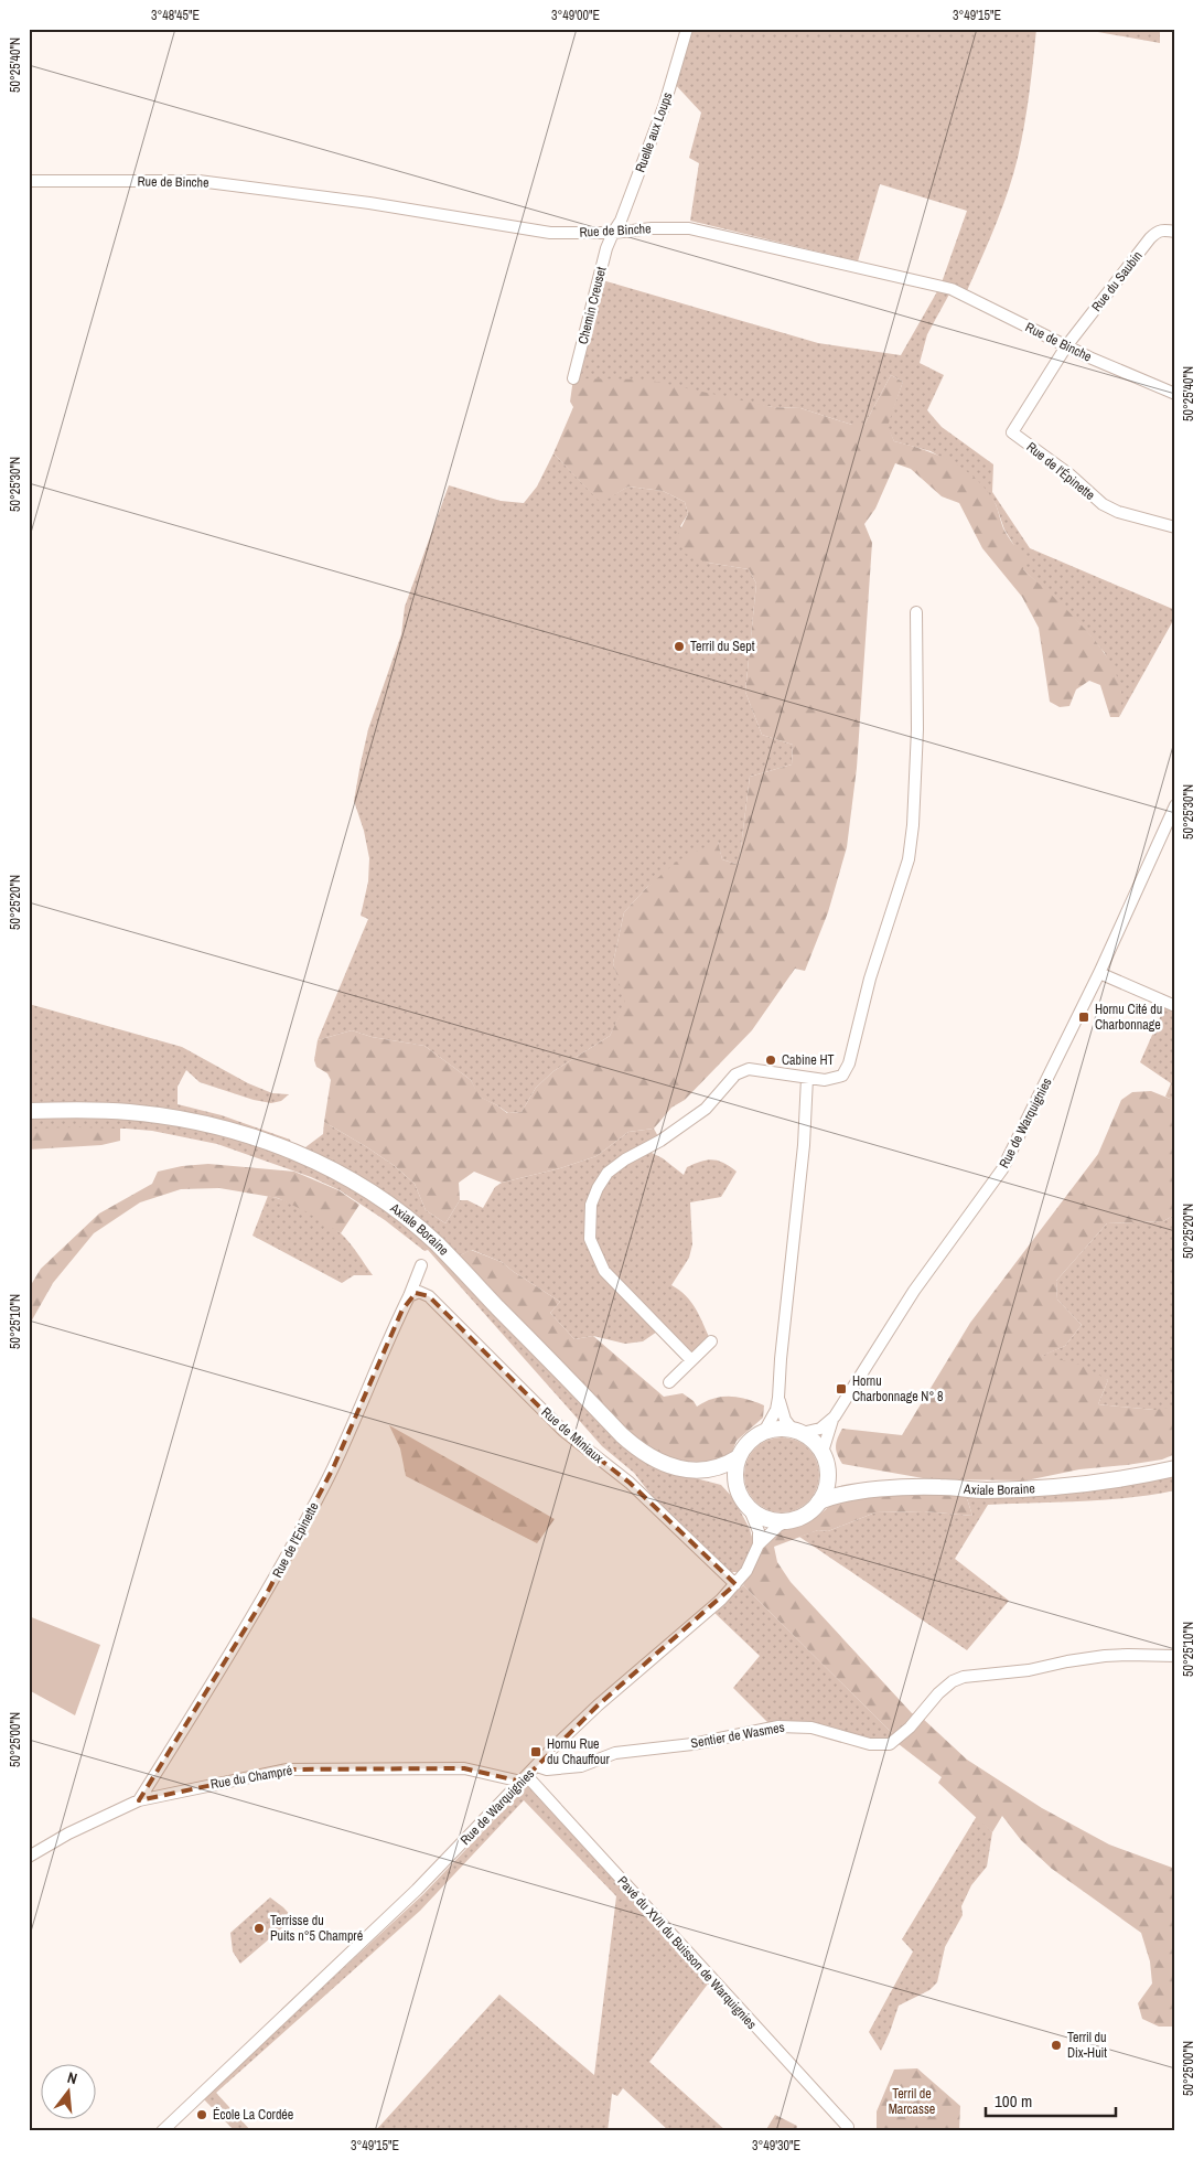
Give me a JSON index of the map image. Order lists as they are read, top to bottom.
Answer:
{
  "streets": {
    "main road": ["Axiale Boraine"],
    "street": [
      "Ruelle aux Loups",
      "Rue de Binche",
      "Rue du Saubin",
      "Chemin Creuset",
      "Rue de l'Épinette",
      "Rue de Warquignies",
      "Rue de Miniaux",
      "Rue de l'Epinette",
      "Sentier de Wasmes",
      "Rue du Champré",
      "Pavé du XVII du Buisson de Warquignies"
    ]
  },
  "crossings": [
    ["Ruelle aux Loups", "Rue de Binche"],
    ["Ruelle aux Loups", "Chemin Creuset"],
    ["Rue de Binche", "Rue du Saubin"],
    ["Rue de Binche", "Chemin Creuset"],
    ["Rue de Binche", "Rue de l'Épinette"],
    ["Rue du Saubin", "Rue de l'Épinette"],
    ["Rue de Warquignies", "Axiale Boraine"],
    ["Rue de Warquignies", "Rue de Miniaux"],
    ["Rue de Warquignies", "Sentier de Wasmes"],
    ["Rue de Warquignies", "Rue du Champré"],
    ["Rue de Warquignies", "Pavé du XVII du Buisson de Warquignies"],
    ["Rue de Miniaux", "Rue de l'Epinette"],
    ["Rue de l'Epinette", "Rue du Champré"],
    ["Rue du Champré", "Pavé du XVII du Buisson de Warquignies"]
  ],
  "parks": ["Terril de Marcasse"],
  "places": {
    "other": [
      "Terril du Sept",
      "Cabine HT",
      "Terrisse du Puits n°5 Champré",
      "Terril du Dix-Huit",
      "École La Cordée"
    ],
    "transit": ["Hornu Cité du Charbonnage", "Hornu Charbonnage N° 8", "Hornu Rue du Chauffour"]
  },
  "scale_bar": "100 m",
  "north": "top",
  "coordinates": [
    "3°48'45\"E",
    "3°49'00\"E",
    "3°49'15\"E",
    "50°25'40\"N",
    "50°25'30\"N",
    "50°25'20\"N",
    "50°25'10\"N",
    "50°25'00\"N",
    "3°49'30\"E"
  ]
}
